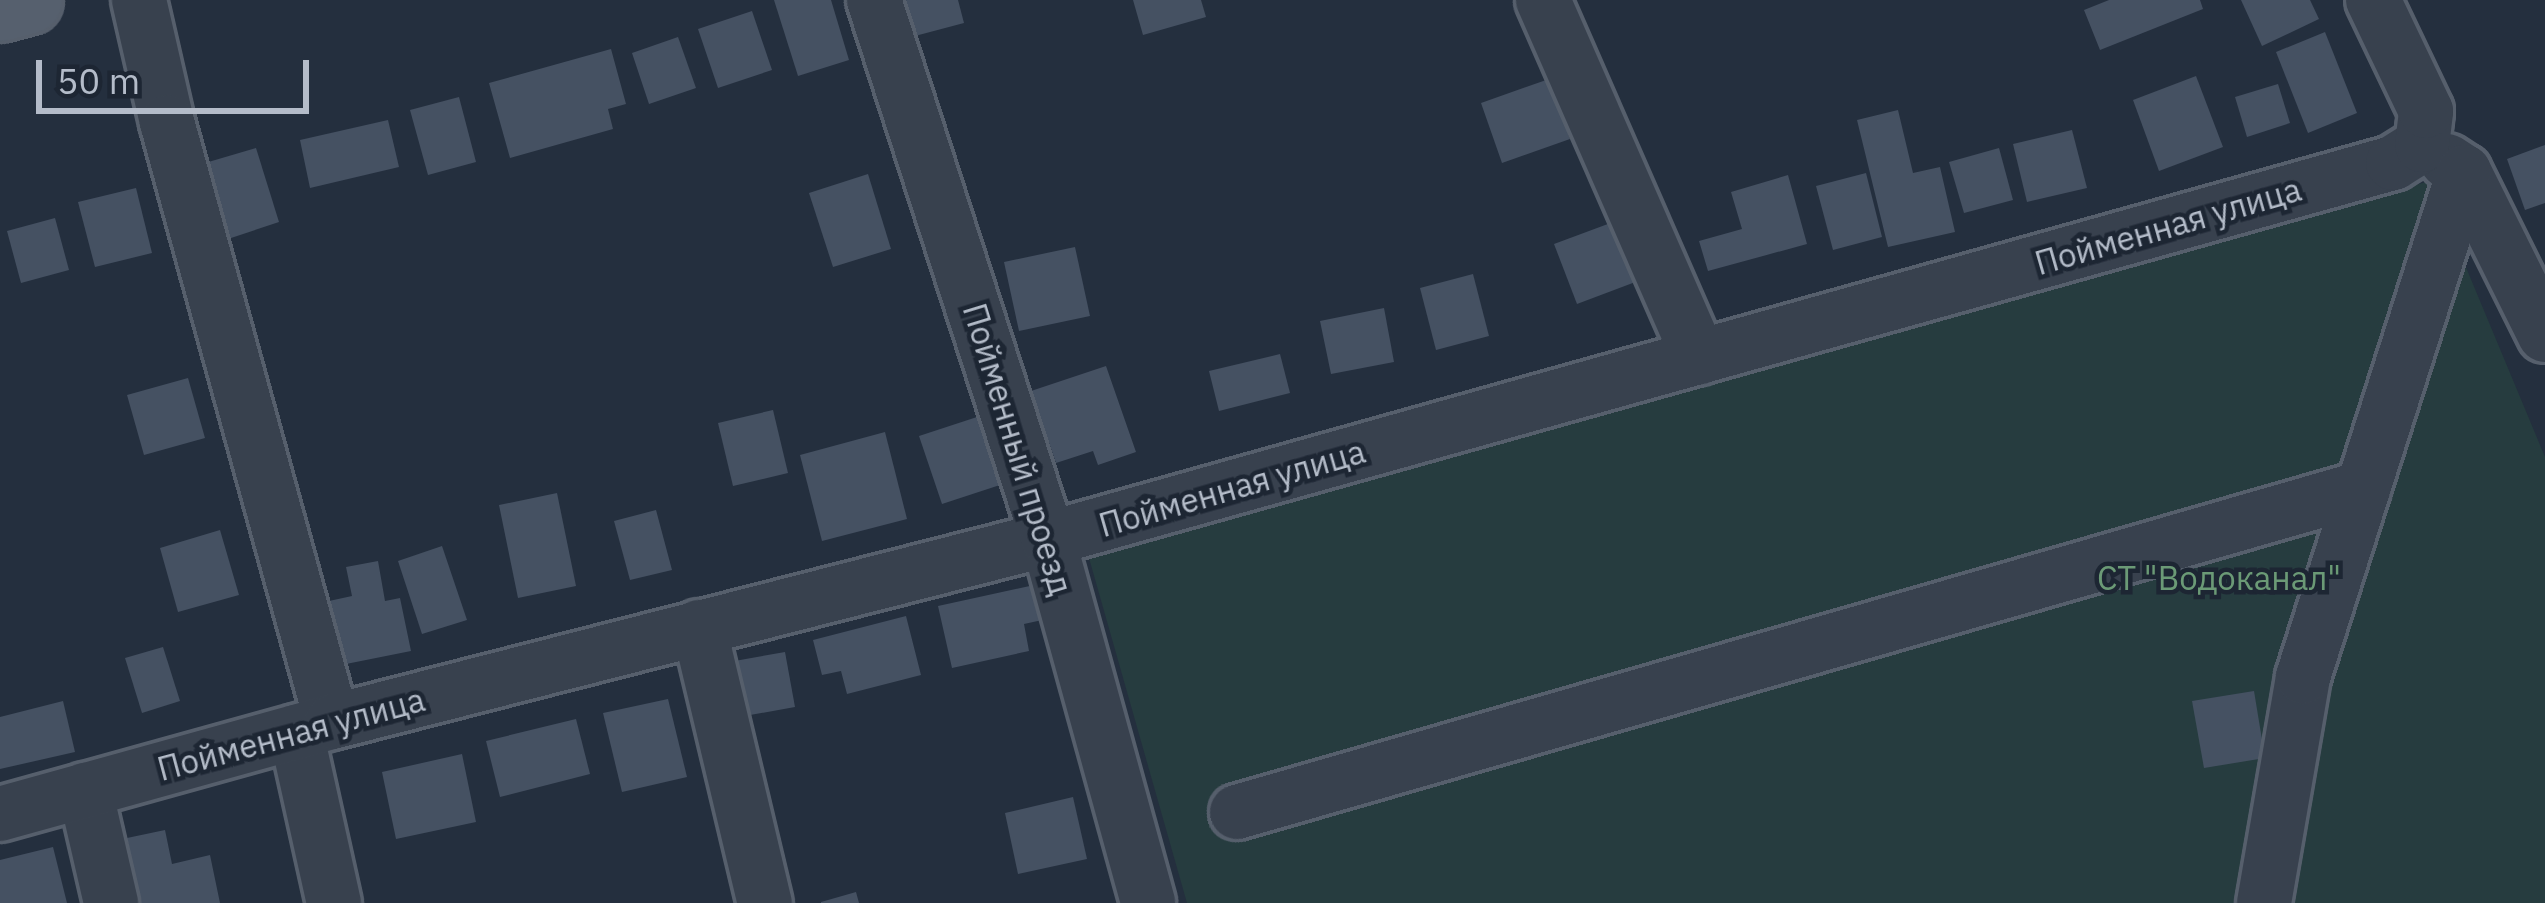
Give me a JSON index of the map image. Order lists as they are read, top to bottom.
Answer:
{
  "streets": {
    "street": ["Пойменная улица", "Пойменный проезд"]
  },
  "crossings": [
    ["Пойменная улица", "Пойменный проезд"]
  ],
  "parks": ["СТ \"Водоканал\""],
  "scale_bar": "50 m"
}
